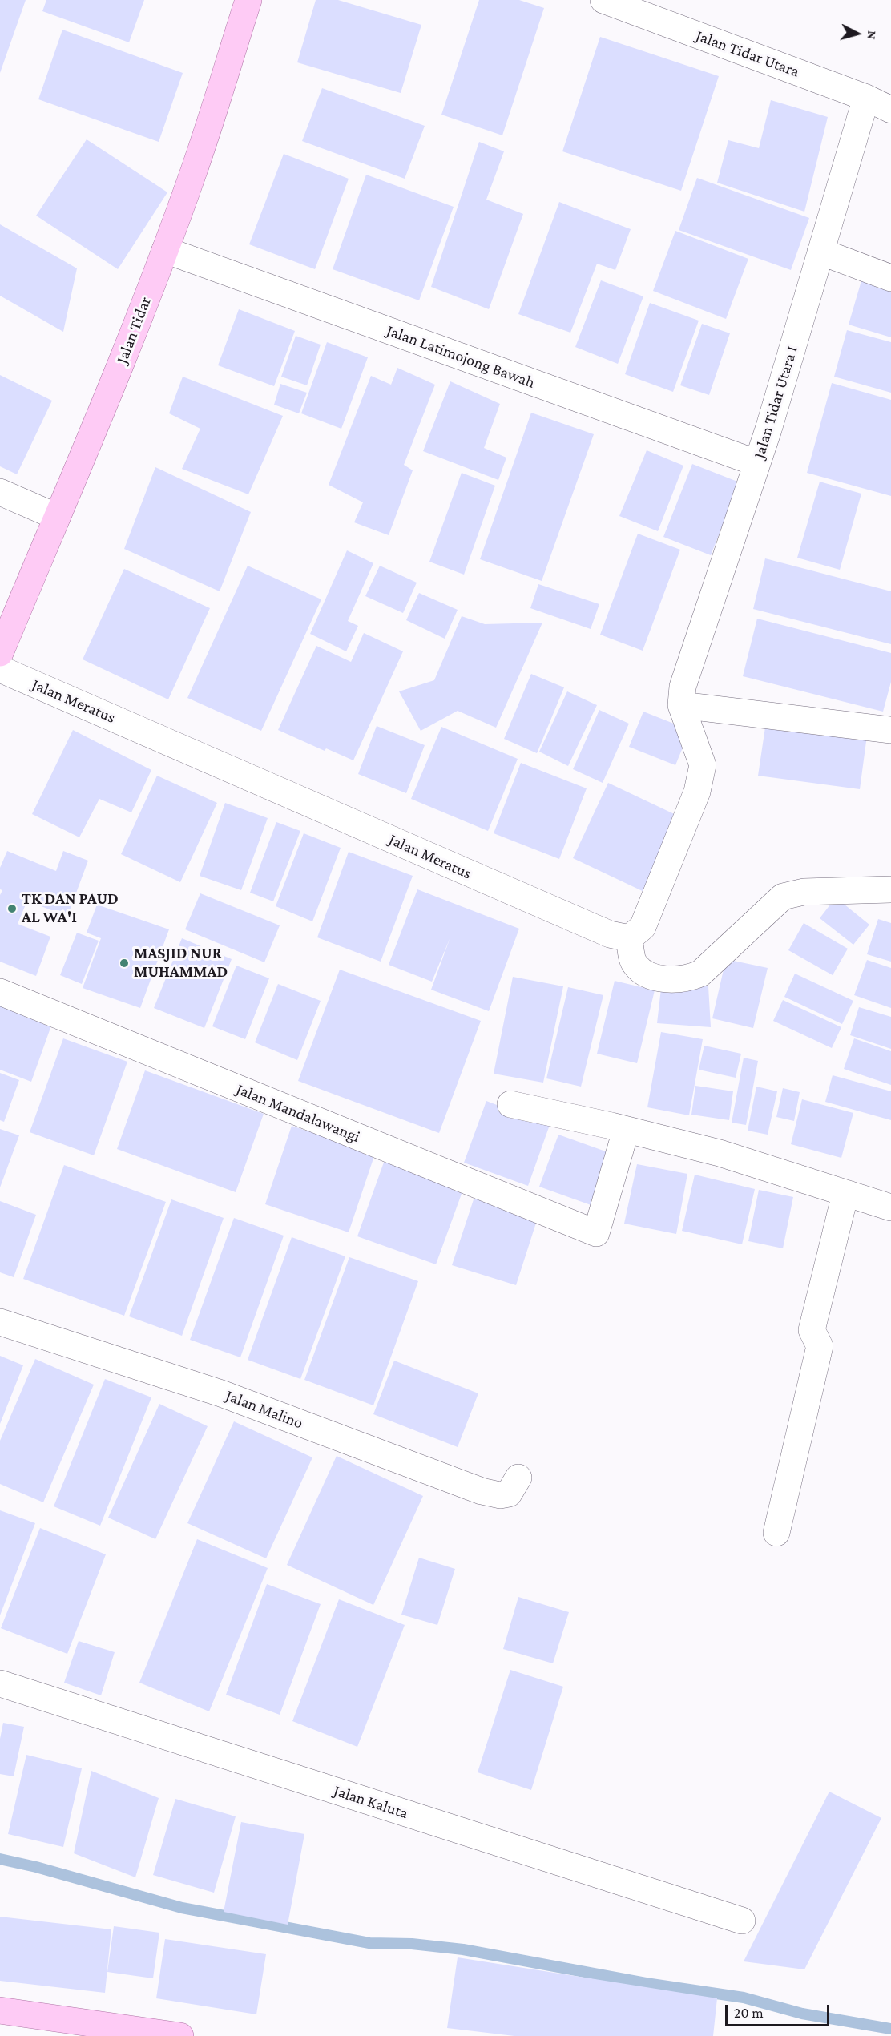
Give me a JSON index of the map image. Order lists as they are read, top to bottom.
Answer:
{
  "streets": {
    "main road": ["Jalan Tidar"],
    "street": [
      "Jalan Tidar Utara",
      "Jalan Latimojong Bawah",
      "Jalan Tidar Utara I",
      "Jalan Meratus",
      "Jalan Mandalawangi",
      "Jalan Malino",
      "Jalan Kaluta"
    ]
  },
  "crossings": [
    ["Jalan Tidar Utara", "Jalan Tidar Utara I"],
    ["Jalan Tidar", "Jalan Latimojong Bawah"],
    ["Jalan Latimojong Bawah", "Jalan Tidar Utara I"]
  ],
  "places": ["TK DAN PAUD AL WA'I", "MASJID NUR MUHAMMAD"],
  "scale_bar": "20 m",
  "north": "right"
}
